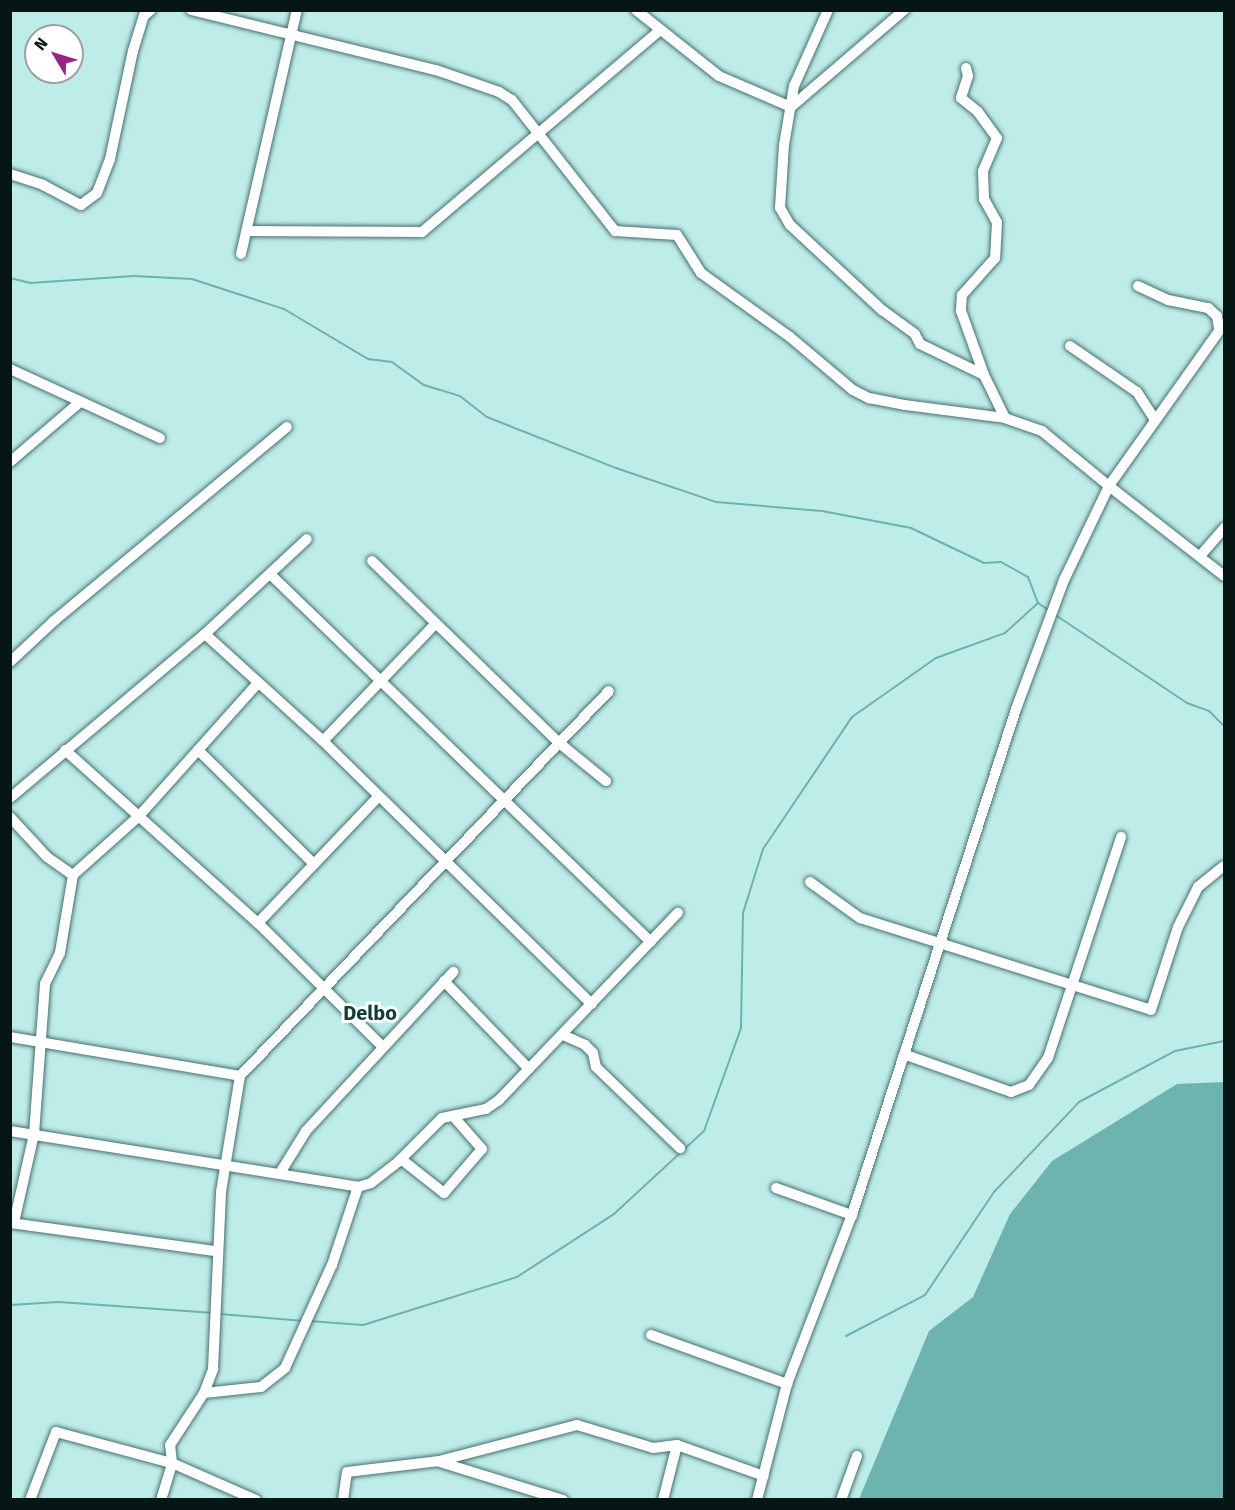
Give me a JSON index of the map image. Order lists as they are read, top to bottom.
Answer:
{
  "districts": ["Delbo"],
  "north": "top left"
}
